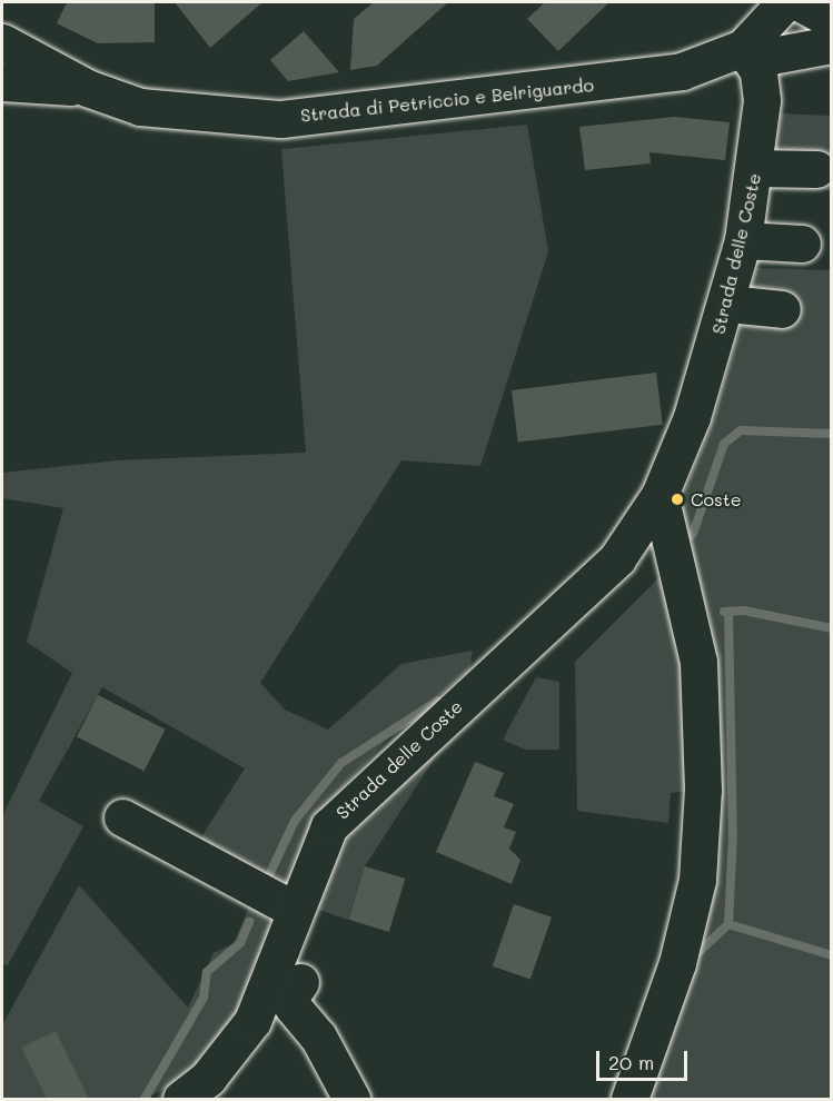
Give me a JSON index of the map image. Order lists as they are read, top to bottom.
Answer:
{
  "streets": {
    "street": ["Strada di Petriccio e Belriguardo", "Strada delle Coste"]
  },
  "crossings": [
    ["Strada di Petriccio e Belriguardo", "Strada delle Coste"]
  ],
  "places": ["Coste"],
  "scale_bar": "20 m"
}
